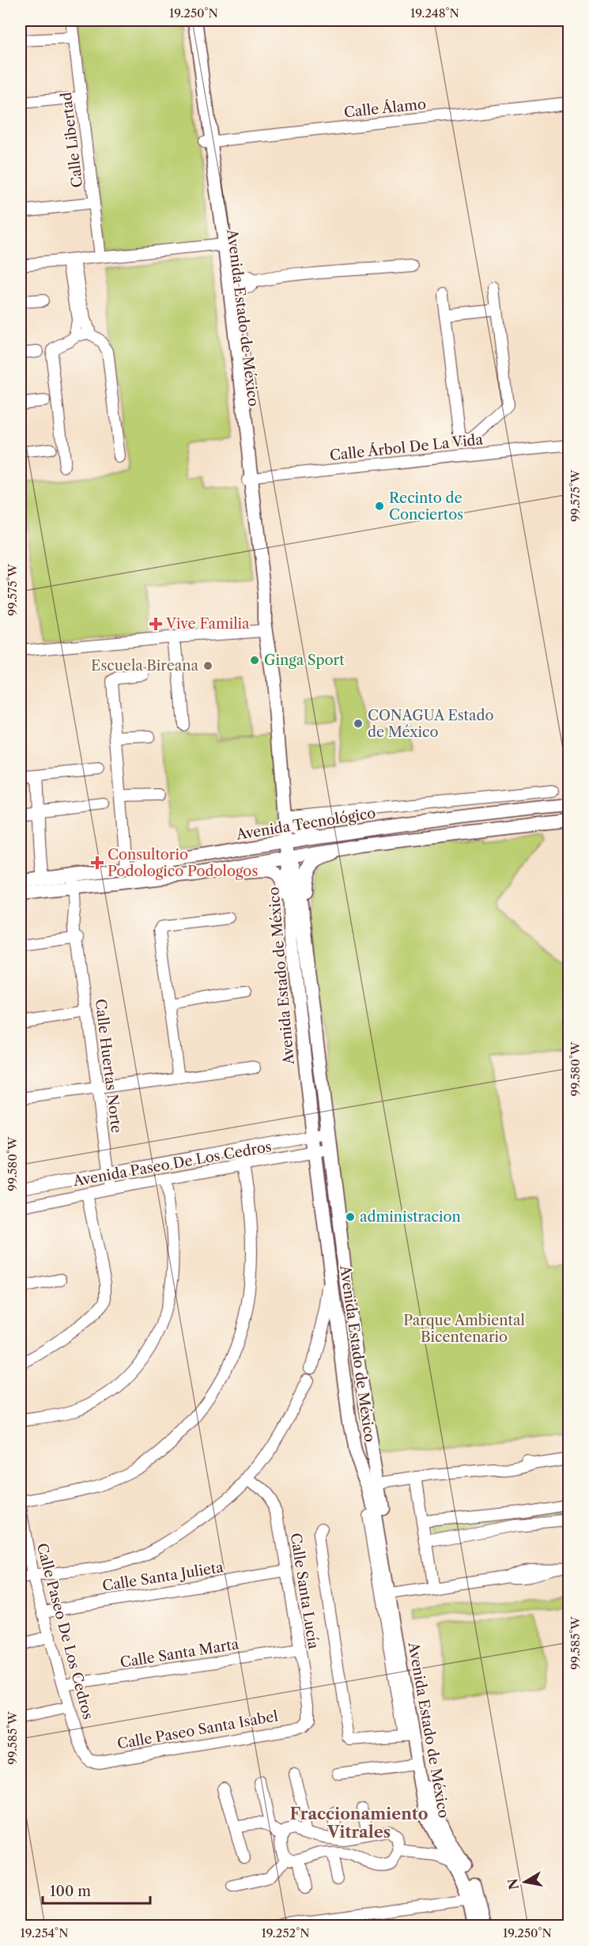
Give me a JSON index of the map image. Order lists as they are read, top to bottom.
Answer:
{
  "streets": {
    "main road": ["Avenida Estado de México", "Avenida Tecnológico"],
    "street": [
      "Calle Álamo",
      "Calle Libertad",
      "Calle Árbol De La Vida",
      "Calle Huertas Norte",
      "Avenida Paseo De Los Cedros",
      "Calle Santa Julieta",
      "Calle Santa Lucía",
      "Calle Paseo De Los Cedros",
      "Calle Santa Marta",
      "Calle Paseo Santa Isabel"
    ]
  },
  "crossings": [
    ["Calle Álamo", "Avenida Estado de México"],
    ["Avenida Estado de México", "Calle Árbol De La Vida"],
    ["Avenida Estado de México", "Avenida Tecnológico"],
    ["Avenida Estado de México", "Avenida Paseo De Los Cedros"],
    ["Avenida Tecnológico", "Calle Huertas Norte"],
    ["Calle Huertas Norte", "Avenida Paseo De Los Cedros"],
    ["Calle Santa Julieta", "Calle Santa Lucía"],
    ["Calle Santa Julieta", "Calle Paseo De Los Cedros"],
    ["Calle Santa Lucía", "Calle Santa Marta"],
    ["Calle Santa Lucía", "Calle Paseo Santa Isabel"],
    ["Calle Paseo De Los Cedros", "Calle Santa Marta"],
    ["Calle Paseo De Los Cedros", "Calle Paseo Santa Isabel"]
  ],
  "districts": ["Fraccionamiento Vitrales"],
  "parks": ["Parque Ambiental Bicentenario"],
  "places": {
    "other": [
      "Recinto de Conciertos",
      "Ginga Sport",
      "Escuela Bireana",
      "CONAGUA Estado de México",
      "administracion"
    ],
    "health": ["Vive Familia", "Consultorio Podologico Podologos"]
  },
  "scale_bar": "100 m",
  "north": "left",
  "coordinates": [
    "19.250°N",
    "19.248°N",
    "99.575°W",
    "99.580°W",
    "99.585°W",
    "19.254°N",
    "19.252°N"
  ]
}
